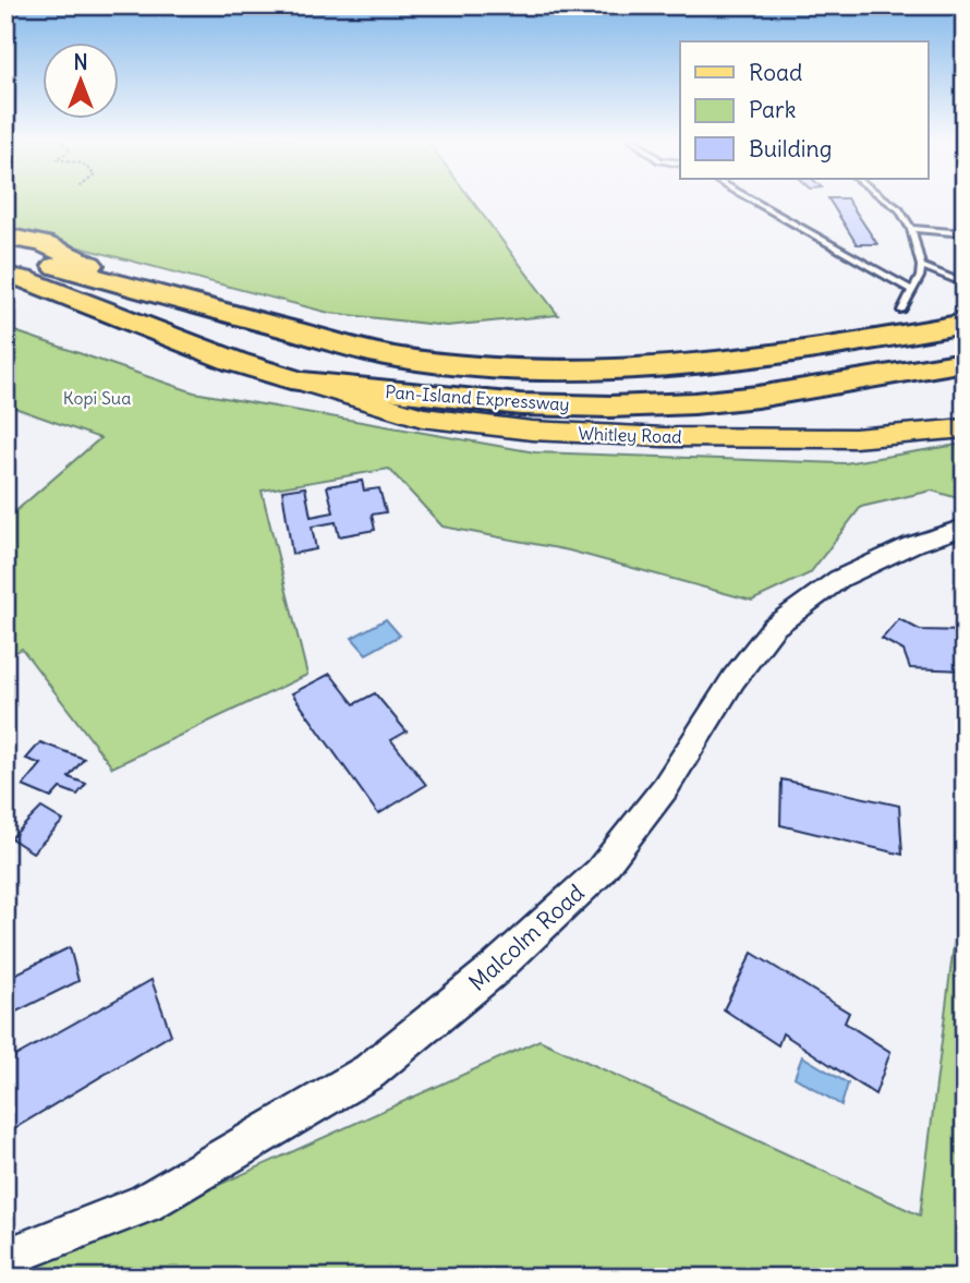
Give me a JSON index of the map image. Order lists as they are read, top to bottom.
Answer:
{
  "streets": {
    "highway": ["Pan-Island Expressway"],
    "main road": ["Whitley Road"],
    "street": ["Malcolm Road"]
  },
  "crossings": [
    ["Pan-Island Expressway", "Whitley Road"]
  ],
  "parks": ["Kopi Sua"],
  "legend": ["Road", "Park", "Building"],
  "north": "top"
}
